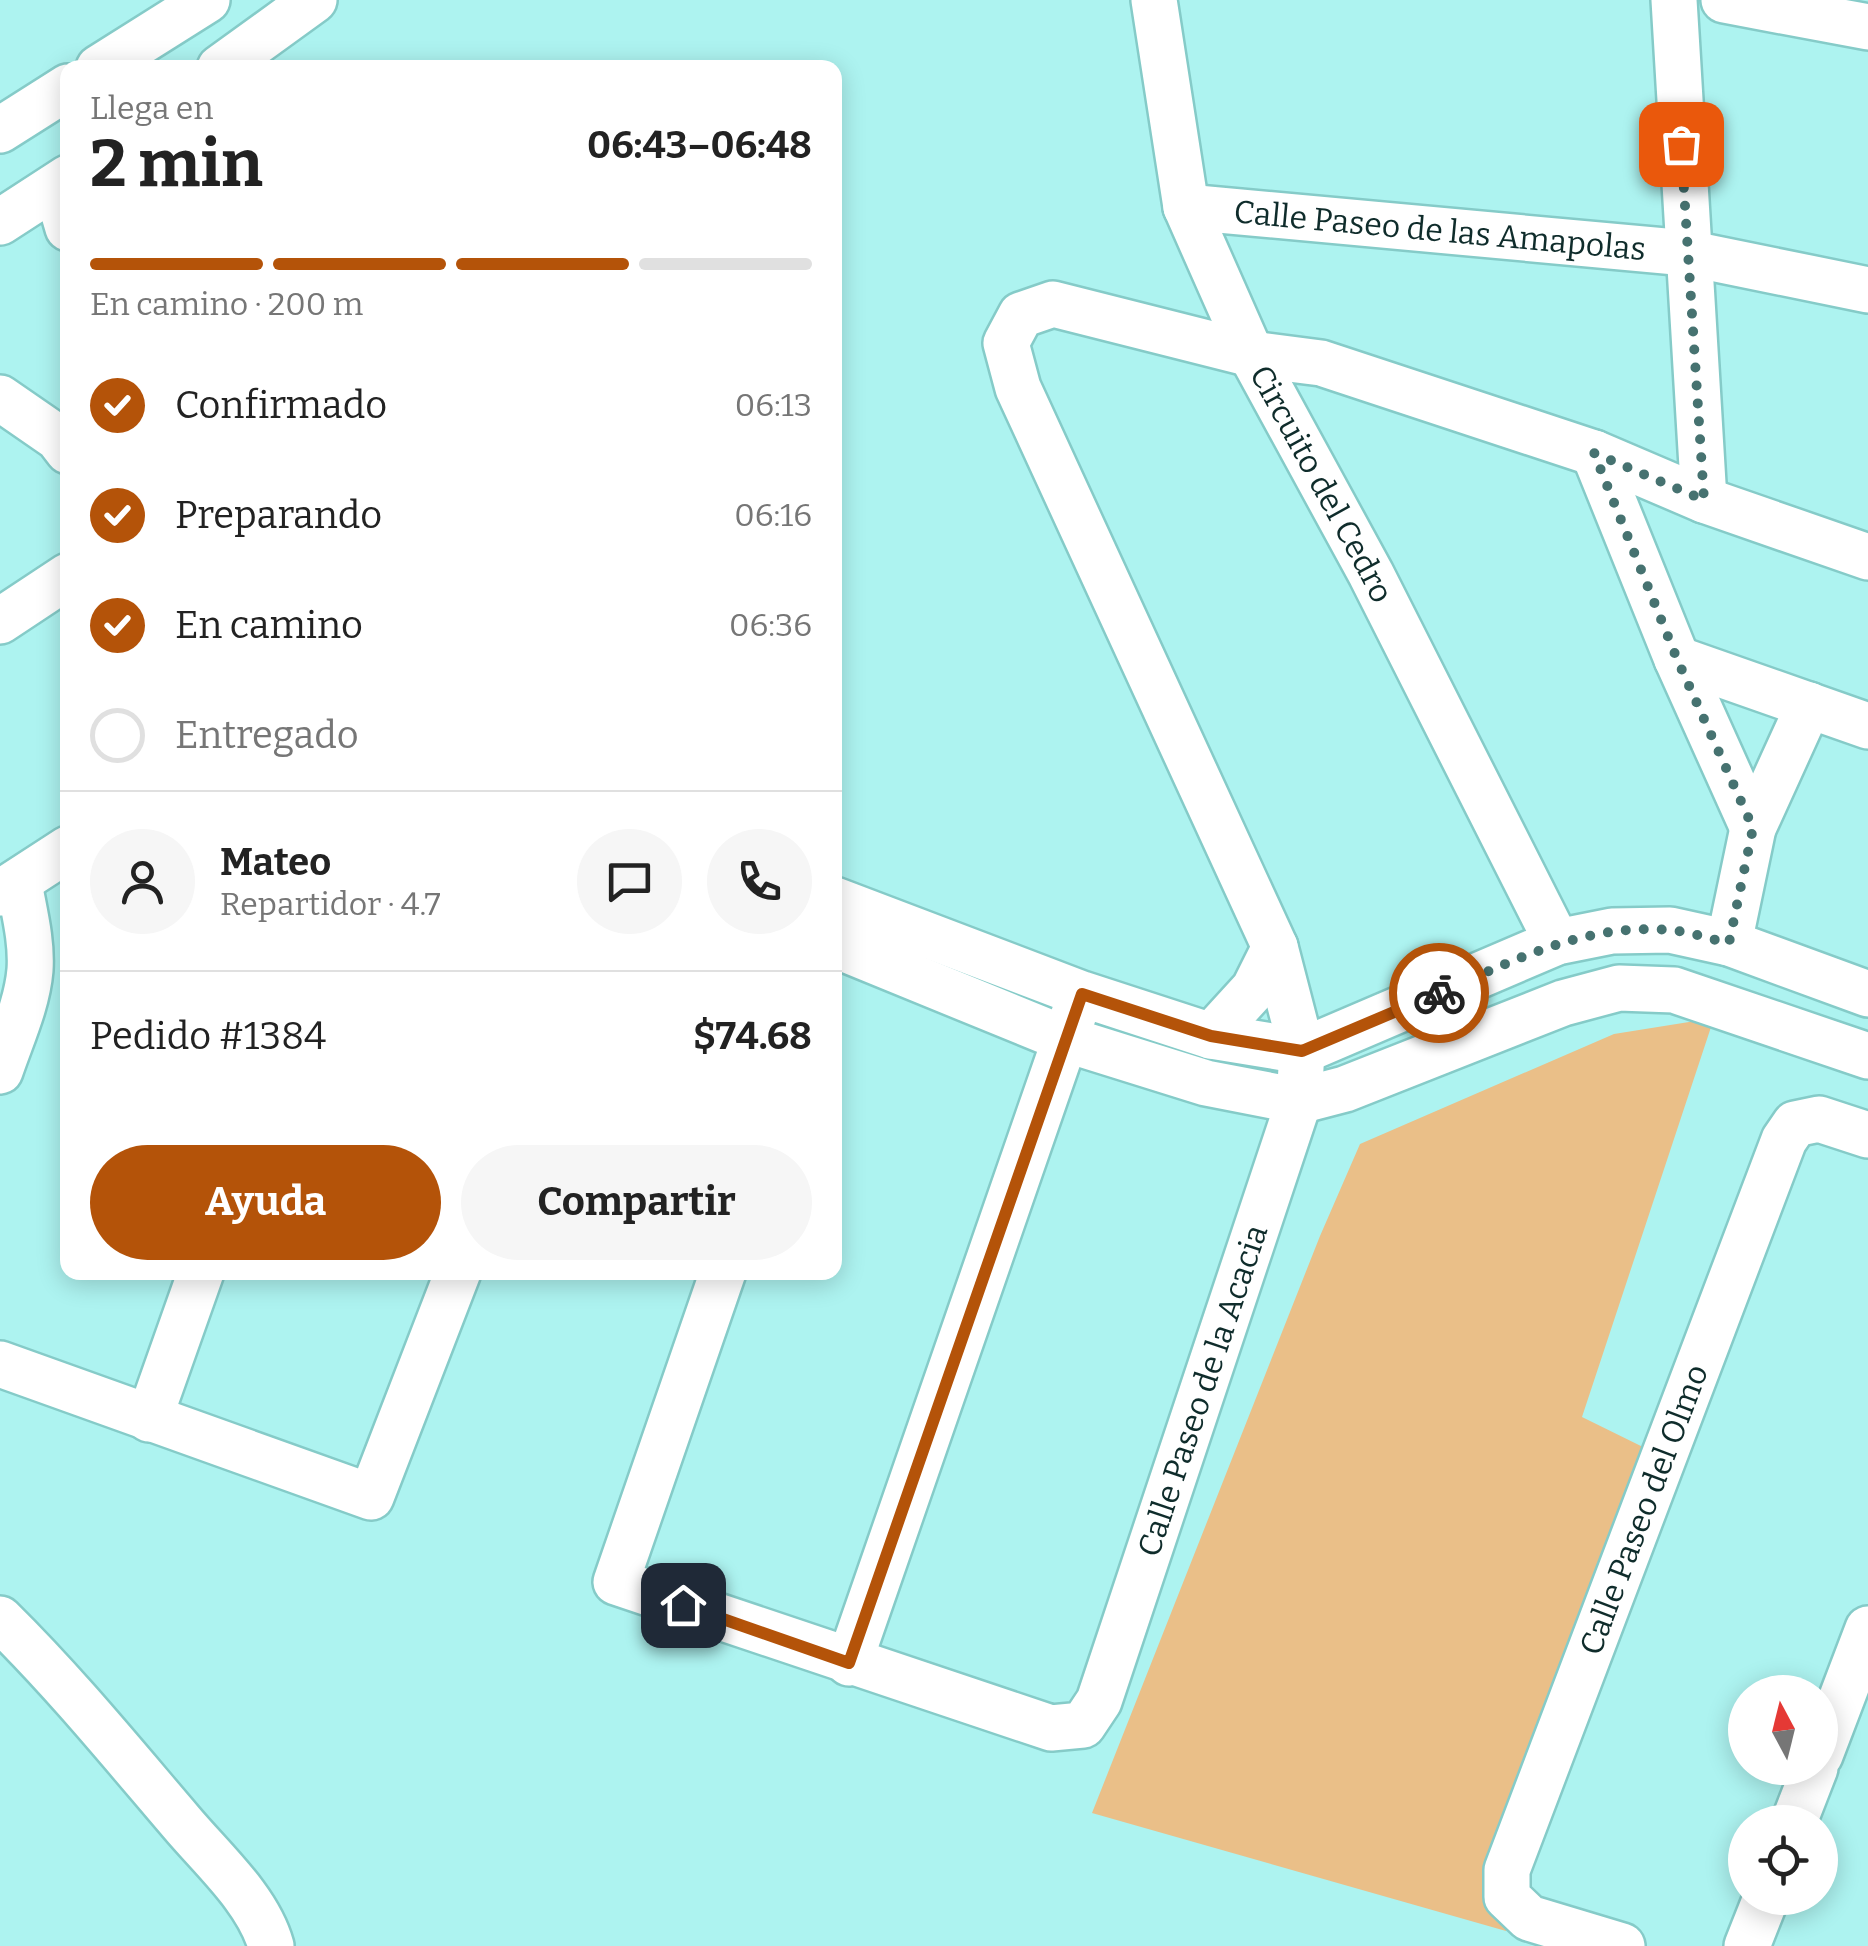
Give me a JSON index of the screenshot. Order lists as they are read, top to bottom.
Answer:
{
  "streets": {
    "street": [
      "Calle Paseo de las Amapolas",
      "Circuito del Cedro",
      "Calle Paseo de la Acacia",
      "Calle Paseo del Olmo"
    ]
  },
  "crossings": [
    ["Calle Paseo de las Amapolas", "Circuito del Cedro"]
  ],
  "north": "top",
  "page": {
    "heading": ["2 min", "Llega en", "06:43–06:48"],
    "panel": [
      "Mateo",
      "Repartidor · 4.7",
      "Pedido #1384",
      "$74.68"
    ],
    "bar": "En camino · 200 m",
    "list": [
      ["Confirmado", "06:13"],
      ["Preparando", "06:16"],
      ["En camino", "06:36"],
      "Entregado"
    ],
    "buttons": ["Ayuda", "Compartir"]
  }
}
